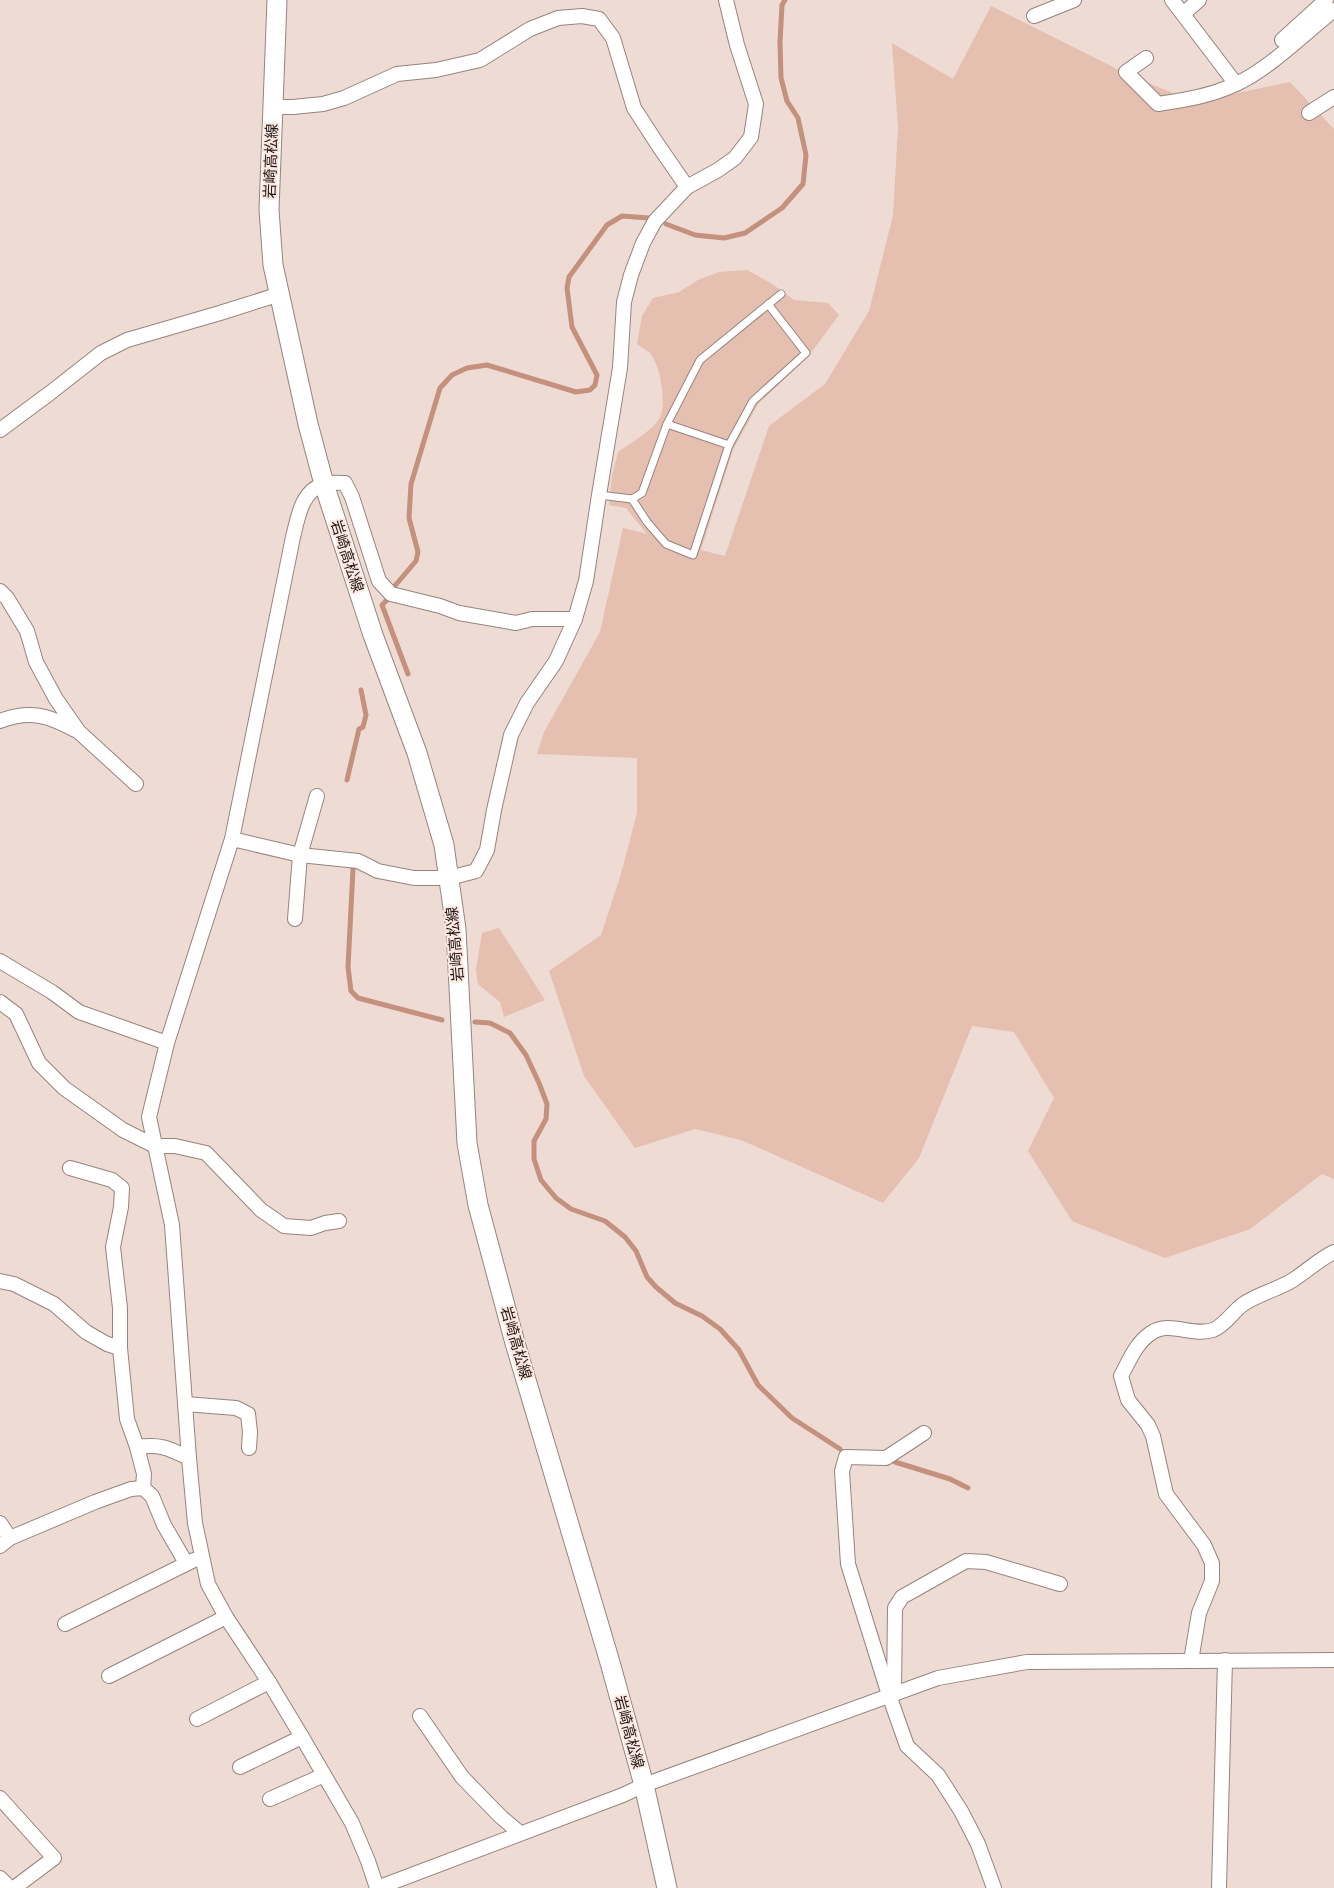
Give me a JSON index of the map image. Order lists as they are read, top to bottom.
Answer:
{
  "streets": {
    "main road": ["岩崎高松線"]
  }
}
